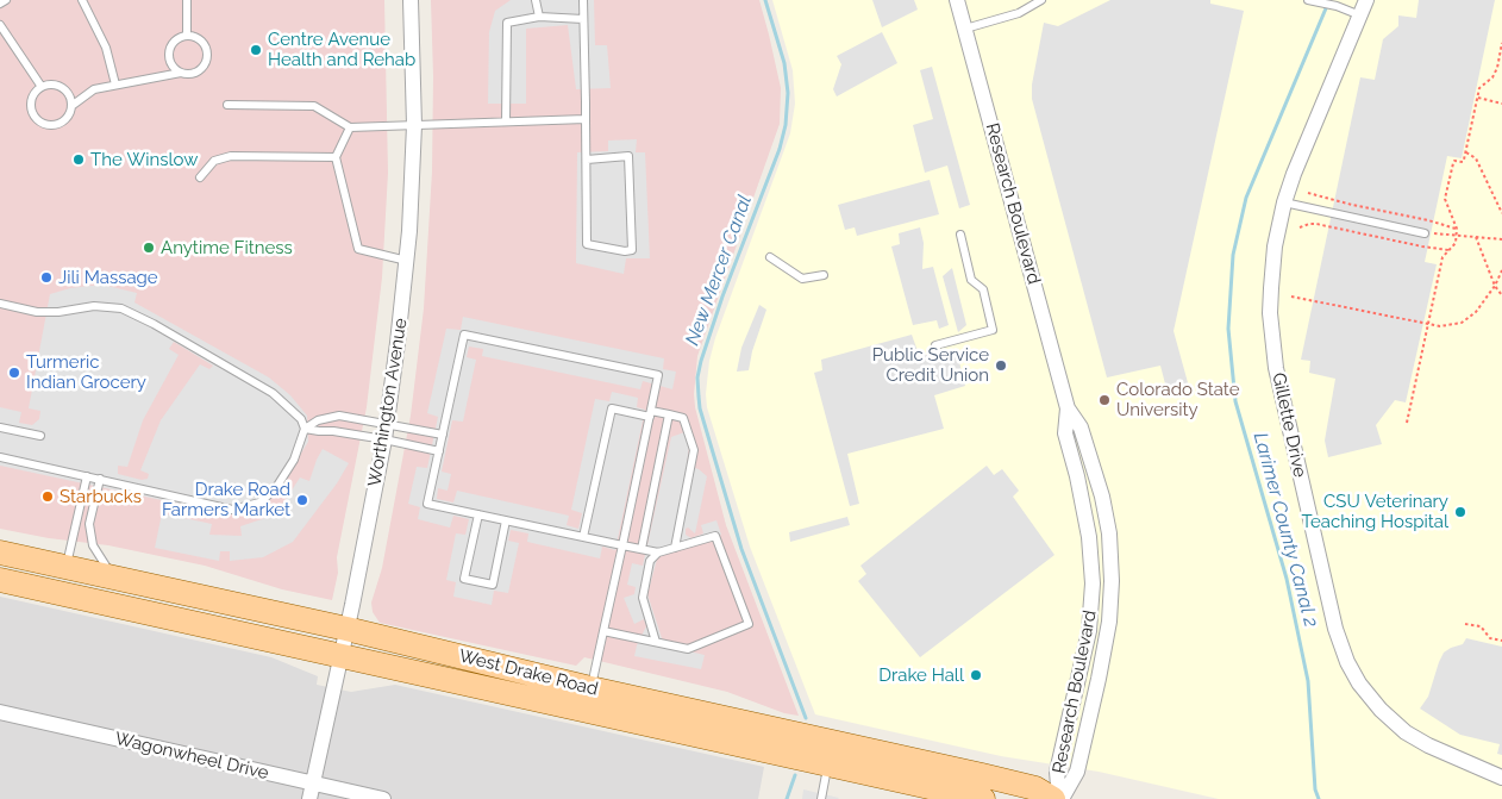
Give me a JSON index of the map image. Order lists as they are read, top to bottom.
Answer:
{
  "streets": {
    "main road": ["West Drake Road"],
    "street": [
      "Research Boulevard",
      "Worthington Avenue",
      "Gillette Drive",
      "Wagonwheel Drive"
    ]
  },
  "crossings": [
    ["Worthington Avenue", "West Drake Road"],
    ["Worthington Avenue", "Wagonwheel Drive"]
  ],
  "water": ["New Mercer Canal", "Larimer County Canal 2"],
  "places": [
    "Centre Avenue Health and Rehab",
    "The Winslow",
    "Anytime Fitness",
    "Jili Massage",
    "Public Service Credit Union",
    "Turmeric Indian Grocery",
    "Colorado State University",
    "Starbucks",
    "Drake Road Farmers Market",
    "CSU Veterinary Teaching Hospital",
    "Drake Hall"
  ]
}
